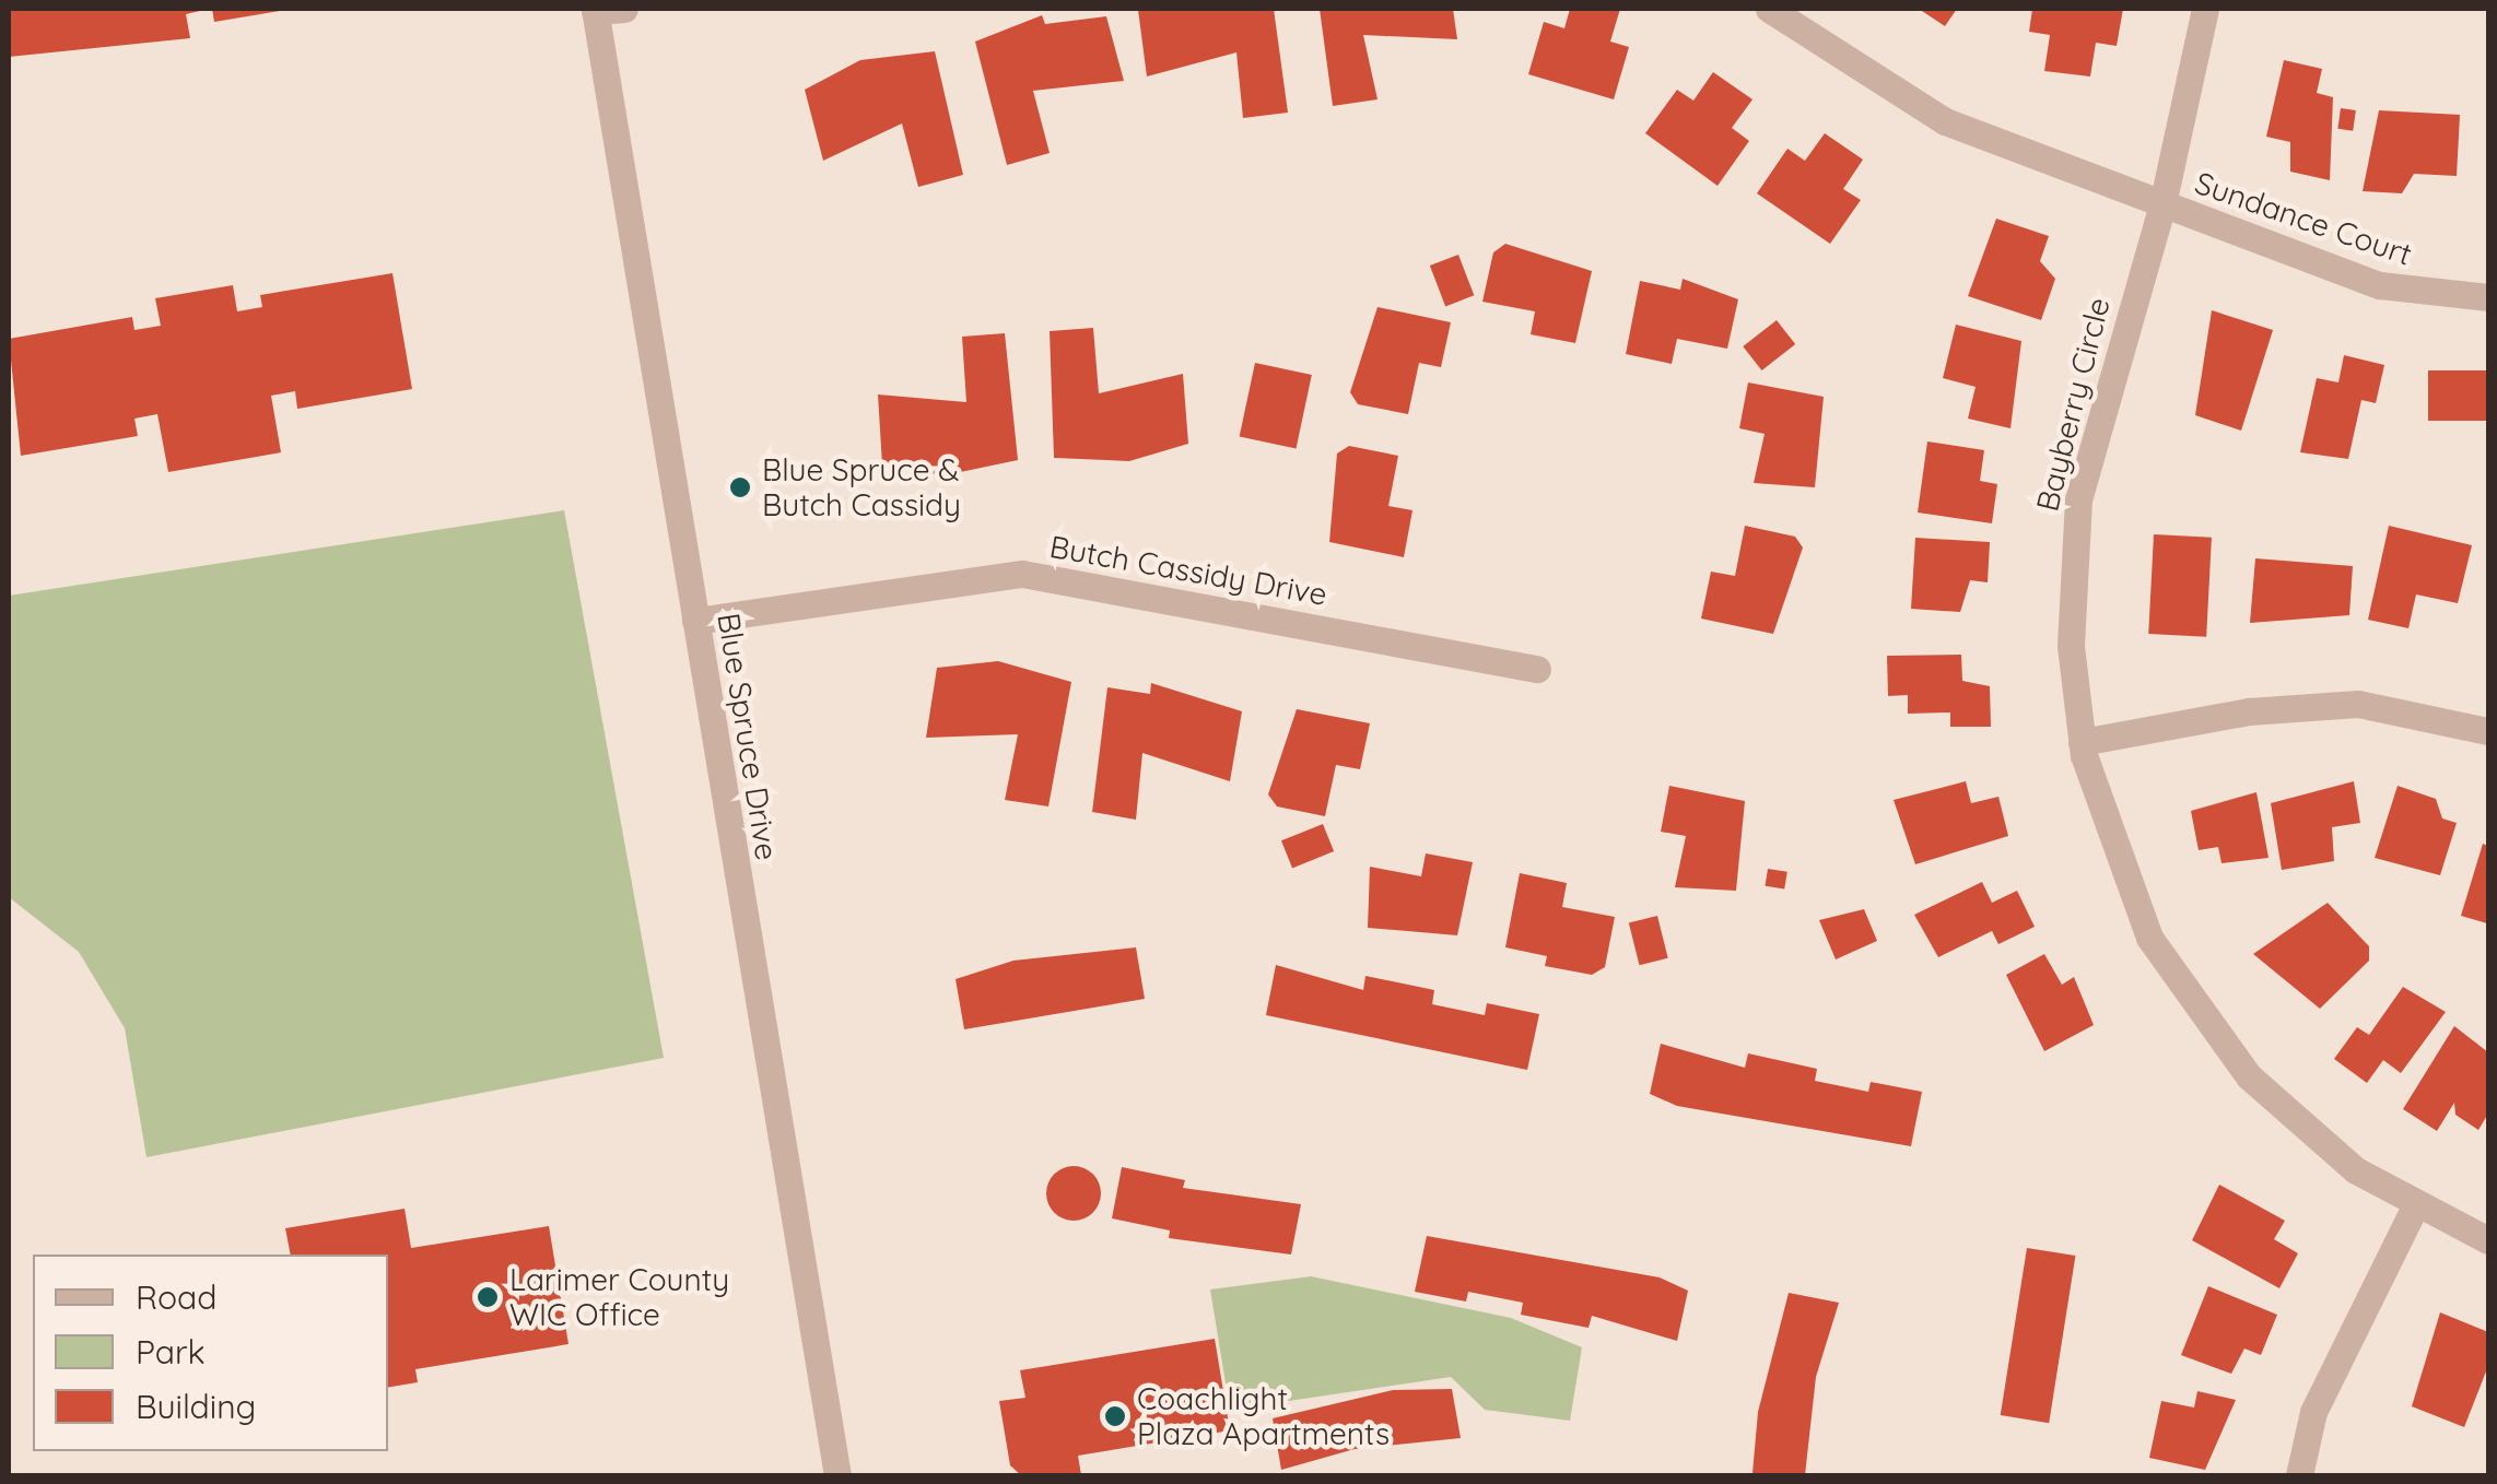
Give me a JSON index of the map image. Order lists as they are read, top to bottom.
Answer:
{
  "streets": {
    "street": [
      "Sundance Court",
      "Bayberry Circle",
      "Butch Cassidy Drive",
      "Blue Spruce Drive"
    ]
  },
  "crossings": [
    ["Sundance Court", "Bayberry Circle"],
    ["Butch Cassidy Drive", "Blue Spruce Drive"]
  ],
  "places": ["Blue Spruce & Butch Cassidy", "Larimer County WIC Office", "Coachlight Plaza Apartments"],
  "legend": ["Road", "Park", "Building"]
}
